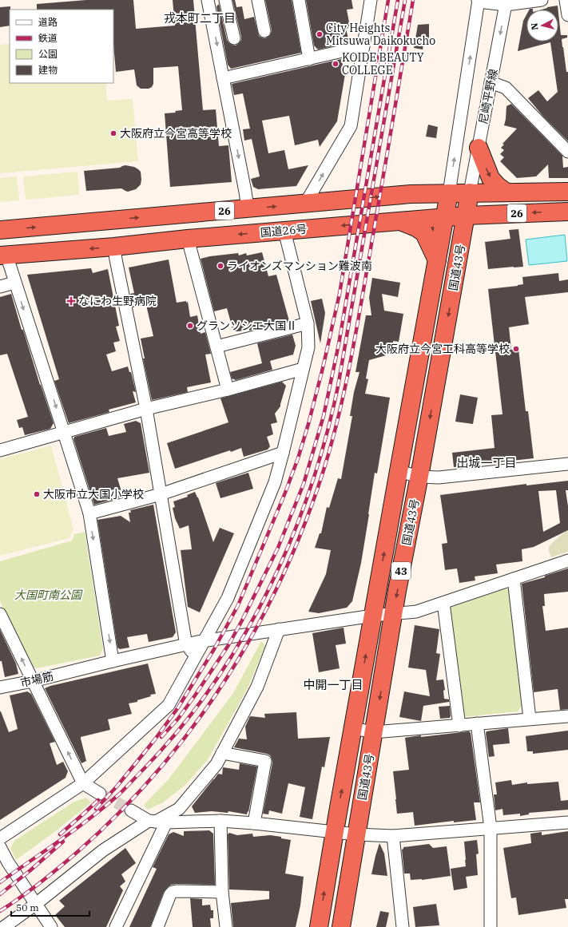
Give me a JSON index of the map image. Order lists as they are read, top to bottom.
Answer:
{
  "streets": {
    "highway": [
      "26",
      "国道26号",
      "国道43号",
      "43"
    ],
    "street": ["尼崎平野線", "市場筋"]
  },
  "crossings": [
    ["尼崎平野線", "26"],
    ["尼崎平野線", "国道43号"],
    ["26", "国道43号"],
    ["国道26号", "国道43号"],
    ["国道43号", "市場筋"]
  ],
  "districts": ["戎本町二丁目", "出城一丁目", "中開一丁目"],
  "parks": ["大国町南公園"],
  "places": {
    "other": [
      "City Heights Mitsuwa Daikokucho",
      "KOIDE BEAUTY COLLEGE",
      "大阪府立今宮高等学校",
      "ライオンズマンション難波南",
      "グランソシエ大国Ⅱ",
      "大阪府立今宮工科高等学校",
      "大阪市立大国小学校"
    ],
    "health": ["なにわ生野病院"]
  },
  "legend": [
    "道路",
    "鉄道",
    "公園",
    "建物"
  ],
  "scale_bar": "50 m",
  "north": "left"
}
